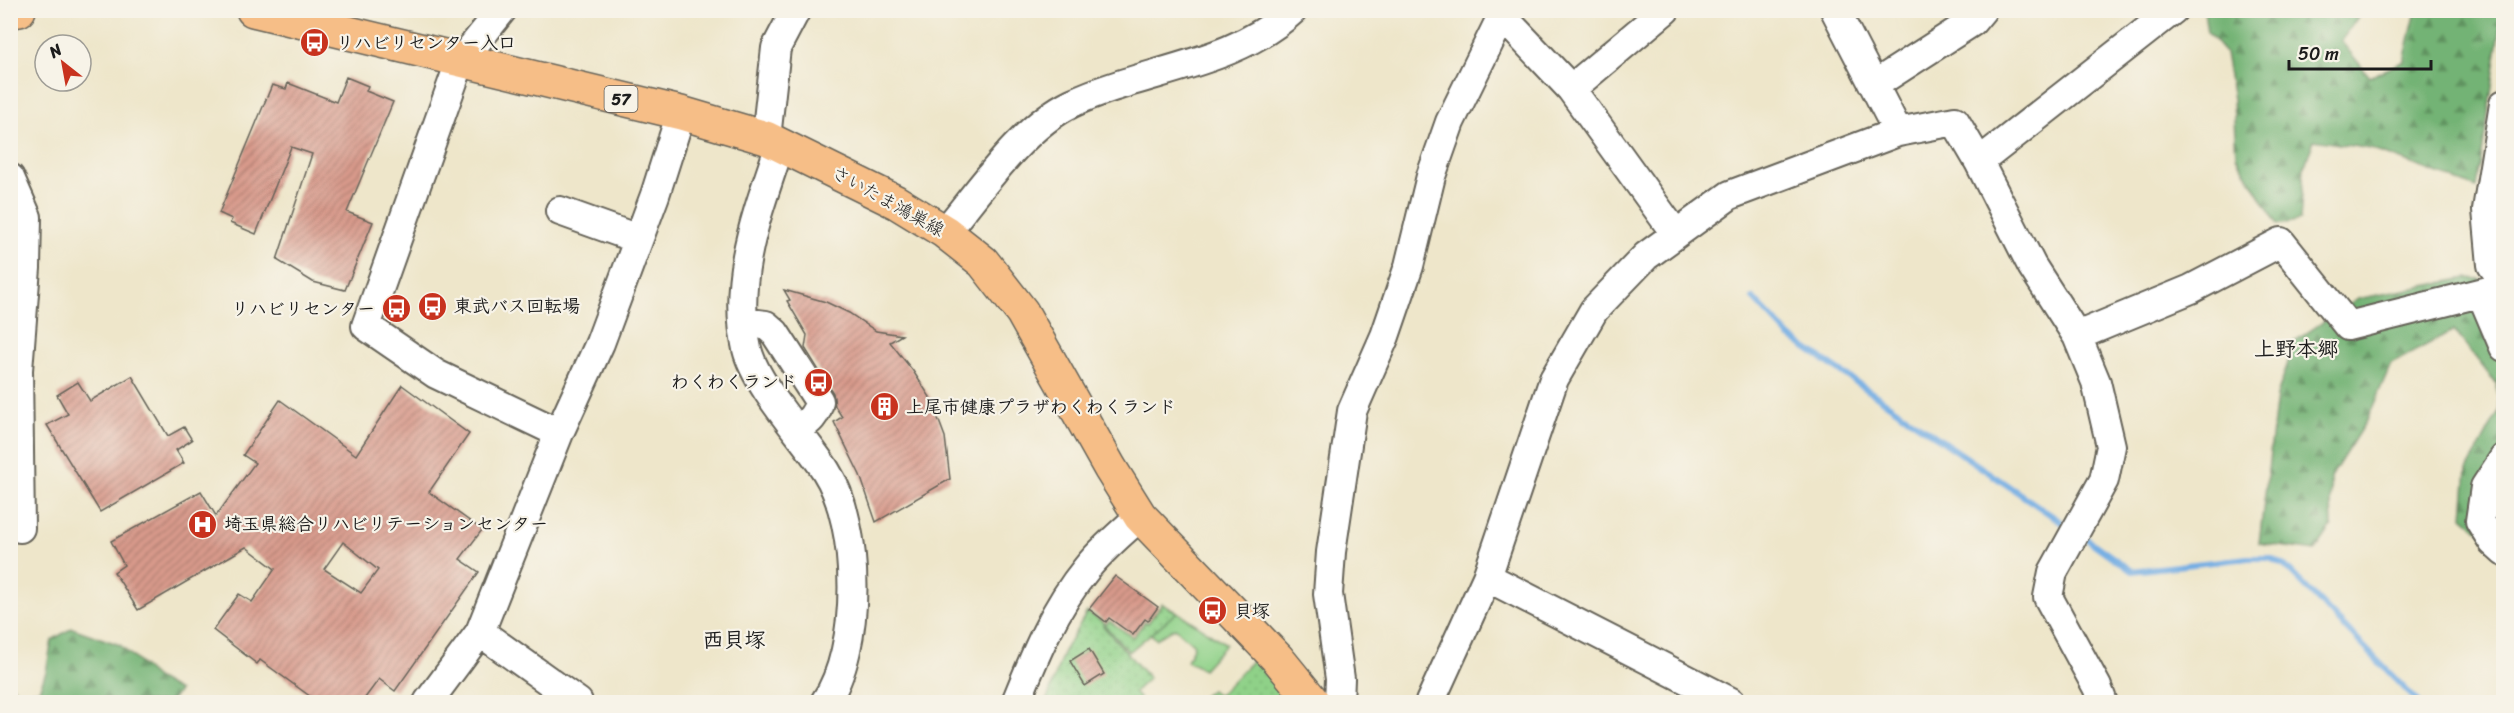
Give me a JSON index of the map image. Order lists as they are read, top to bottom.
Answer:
{
  "streets": {
    "main road": ["57", "さいたま鴻巣線"]
  },
  "districts": ["上野本郷", "西貝塚"],
  "places": {
    "bus stop": [
      "リハビリセンター入口",
      "東武バス回転場",
      "リハビリセンター",
      "わくわくランド",
      "貝塚"
    ],
    "building": ["上尾市健康プラザわくわくランド"],
    "hospital": ["埼玉県総合リハビリテーションセンター"]
  },
  "scale_bar": "50 m",
  "north": "top left"
}
